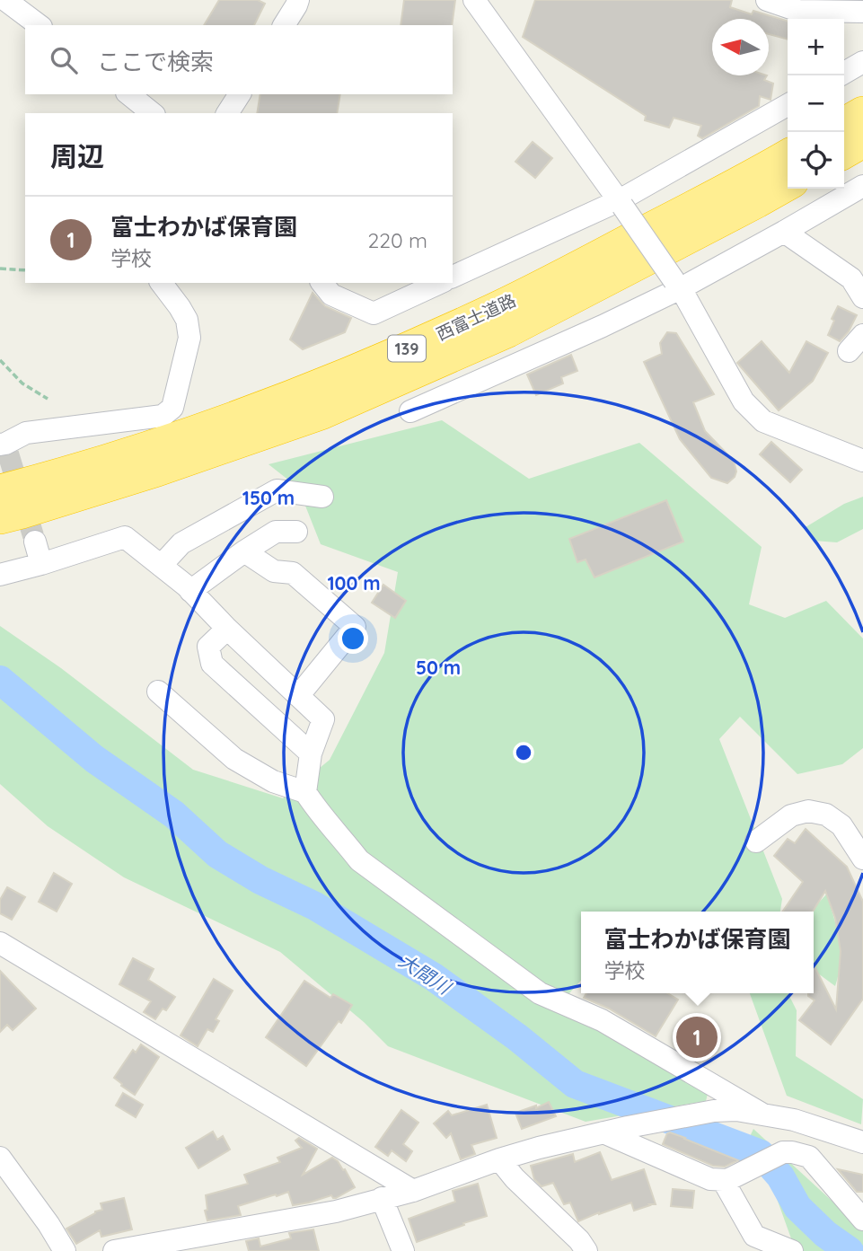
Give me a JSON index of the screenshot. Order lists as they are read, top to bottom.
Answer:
{
  "streets": {
    "highway": ["西富士道路", "139"]
  },
  "water": ["大間川"],
  "north": "left",
  "page": {
    "map_buttons": ["+", "−"],
    "search": "ここで検索",
    "heading": "周辺",
    "list": [
      {
        "mark": "1",
        "name": "富士わかば保育園",
        "note": "学校",
        "value": "220 m"
      }
    ],
    "popup": ["富士わかば保育園", "学校"],
    "pins": "1"
  },
  "rings": ["150 m", "100 m", "50 m"]
}
